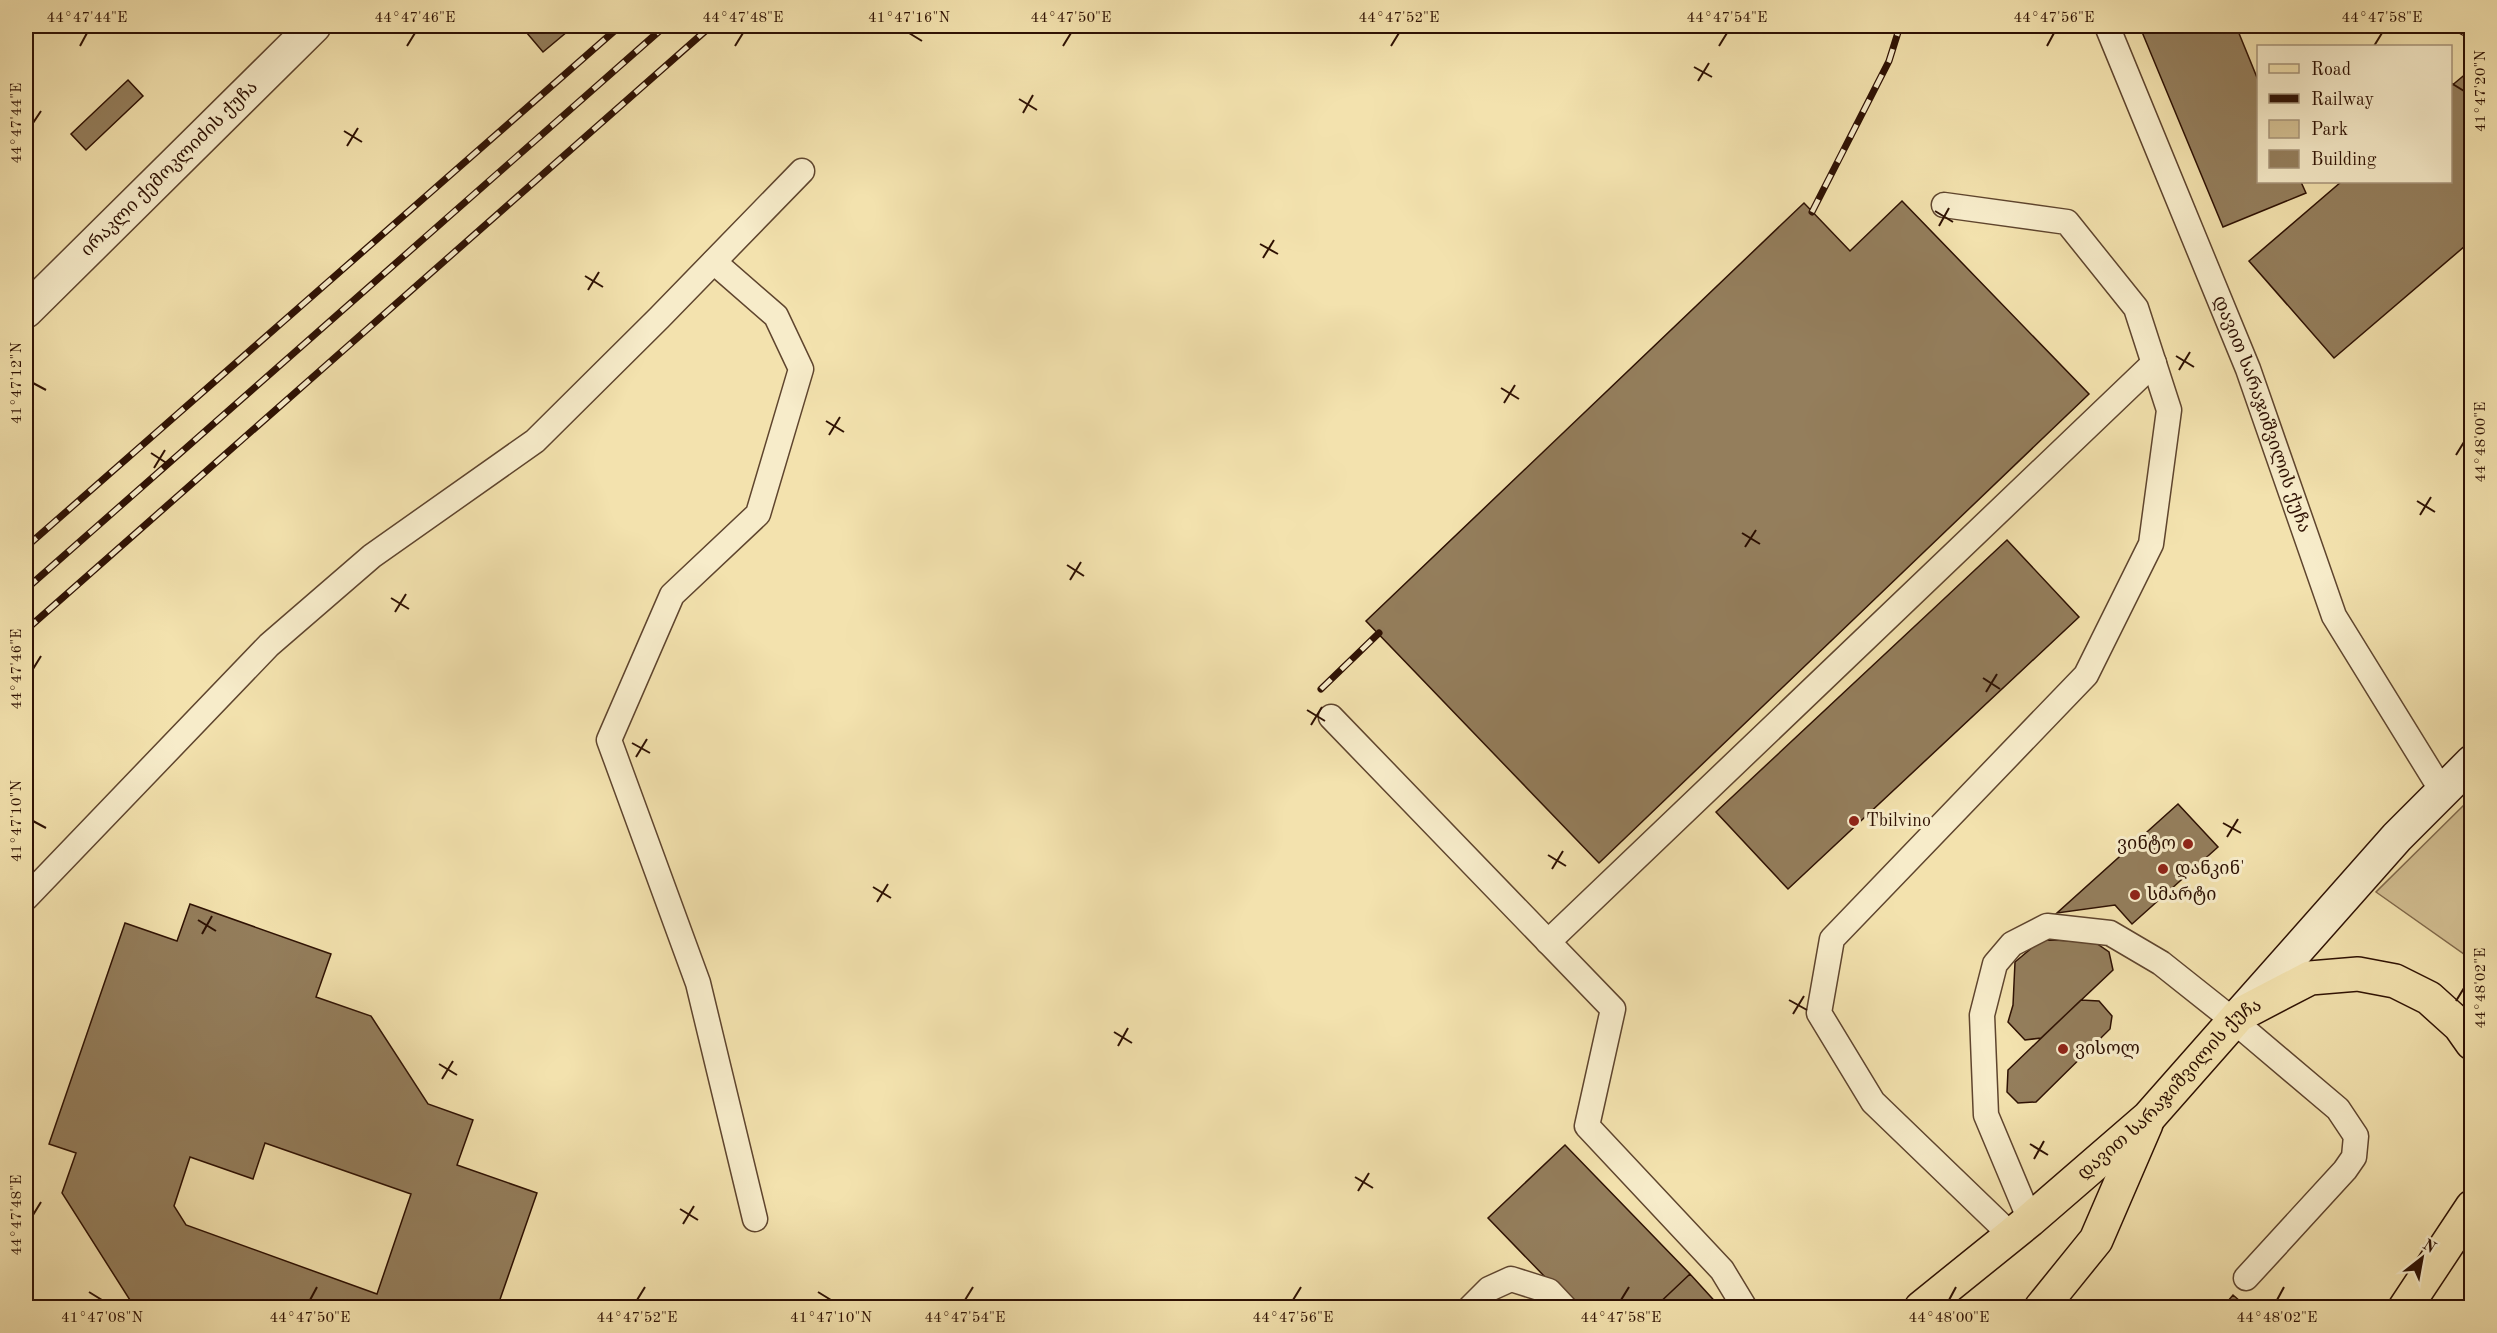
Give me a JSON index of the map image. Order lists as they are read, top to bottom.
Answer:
{
  "streets": {
    "main road": ["დავით სარაჯიშვილის ქუჩა"],
    "street": ["ირაკლი ქემოკლიძის ქუჩა"]
  },
  "places": [
    "Tbilvino",
    "ვინტო",
    "დანკინ'",
    "სმარტი",
    "ვისოლ"
  ],
  "legend": [
    "Road",
    "Railway",
    "Park",
    "Building"
  ],
  "north": "top right",
  "coordinates": [
    "44°47'44\"E",
    "44°47'46\"E",
    "44°47'48\"E",
    "41°47'16\"N",
    "44°47'50\"E",
    "44°47'52\"E",
    "44°47'54\"E",
    "44°47'56\"E",
    "44°47'58\"E",
    "41°47'20\"N",
    "41°47'12\"N",
    "44°48'00\"E",
    "41°47'10\"N",
    "44°48'02\"E",
    "41°47'08\"N"
  ]
}
